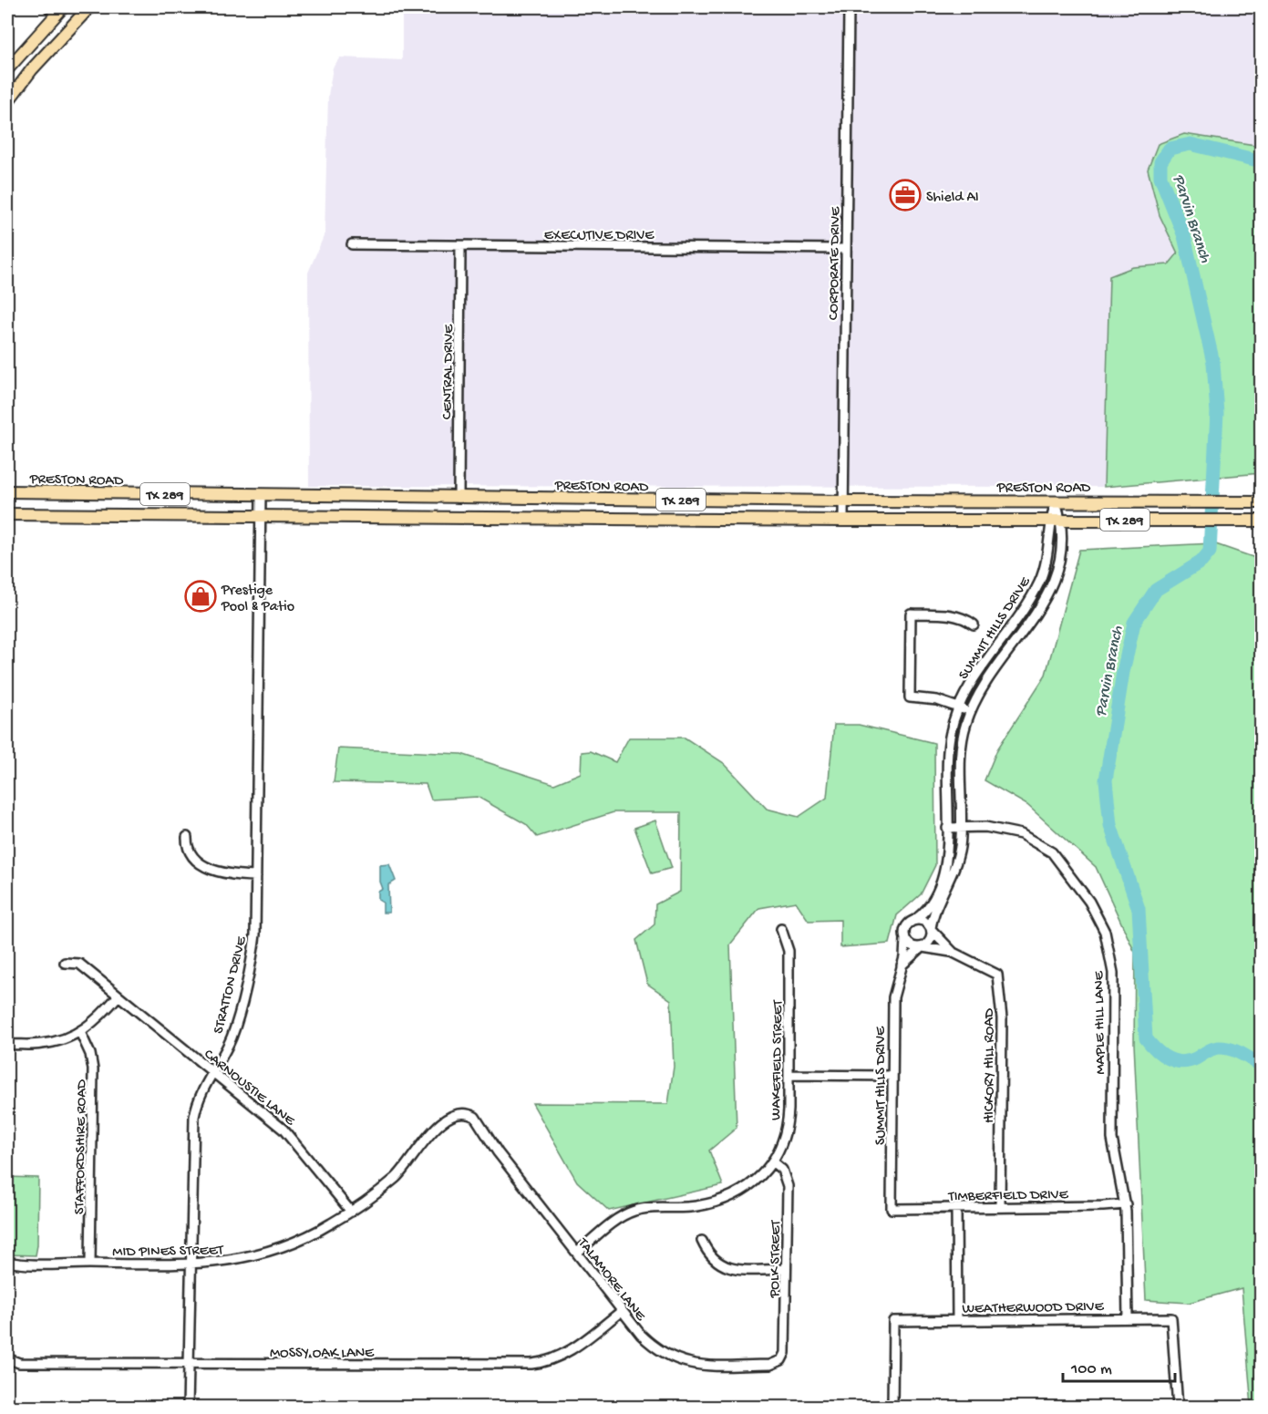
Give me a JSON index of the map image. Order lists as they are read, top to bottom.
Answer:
{
  "streets": {
    "main road": ["PRESTON ROAD", "TX 289"],
    "street": [
      "EXECUTIVE DRIVE",
      "CORPORATE DRIVE",
      "CENTRAL DRIVE",
      "SUMMIT HILLS DRIVE",
      "STRATTON DRIVE",
      "MAPLE HILL LANE",
      "WAKEFIELD STREET",
      "HICKORY HILL ROAD",
      "CARNOUSTIE LANE",
      "STAFFORDSHIRE ROAD",
      "TIMBERFIELD DRIVE",
      "MID PINES STREET",
      "POLK STREET",
      "TALAMORE LANE",
      "WEATHERWOOD DRIVE",
      "MOSSY OAK LANE"
    ]
  },
  "crossings": [
    ["EXECUTIVE DRIVE", "CORPORATE DRIVE"],
    ["EXECUTIVE DRIVE", "CENTRAL DRIVE"],
    ["CORPORATE DRIVE", "PRESTON ROAD"],
    ["CORPORATE DRIVE", "TX 289"],
    ["CENTRAL DRIVE", "PRESTON ROAD"],
    ["PRESTON ROAD", "SUMMIT HILLS DRIVE"],
    ["PRESTON ROAD", "STRATTON DRIVE"],
    ["TX 289", "SUMMIT HILLS DRIVE"],
    ["TX 289", "STRATTON DRIVE"],
    ["SUMMIT HILLS DRIVE", "MAPLE HILL LANE"],
    ["SUMMIT HILLS DRIVE", "HICKORY HILL ROAD"],
    ["SUMMIT HILLS DRIVE", "TIMBERFIELD DRIVE"],
    ["STRATTON DRIVE", "CARNOUSTIE LANE"],
    ["STRATTON DRIVE", "MID PINES STREET"],
    ["STRATTON DRIVE", "MOSSY OAK LANE"],
    ["MAPLE HILL LANE", "TIMBERFIELD DRIVE"],
    ["MAPLE HILL LANE", "WEATHERWOOD DRIVE"],
    ["WAKEFIELD STREET", "POLK STREET"],
    ["WAKEFIELD STREET", "TALAMORE LANE"],
    ["HICKORY HILL ROAD", "TIMBERFIELD DRIVE"],
    ["CARNOUSTIE LANE", "MID PINES STREET"],
    ["STAFFORDSHIRE ROAD", "MID PINES STREET"],
    ["MID PINES STREET", "TALAMORE LANE"],
    ["POLK STREET", "TALAMORE LANE"],
    ["TALAMORE LANE", "MOSSY OAK LANE"]
  ],
  "water": ["Parvin Branch"],
  "places": {
    "office": ["Shield AI"],
    "shop": ["Prestige Pool & Patio"]
  },
  "scale_bar": "100 m"
}
